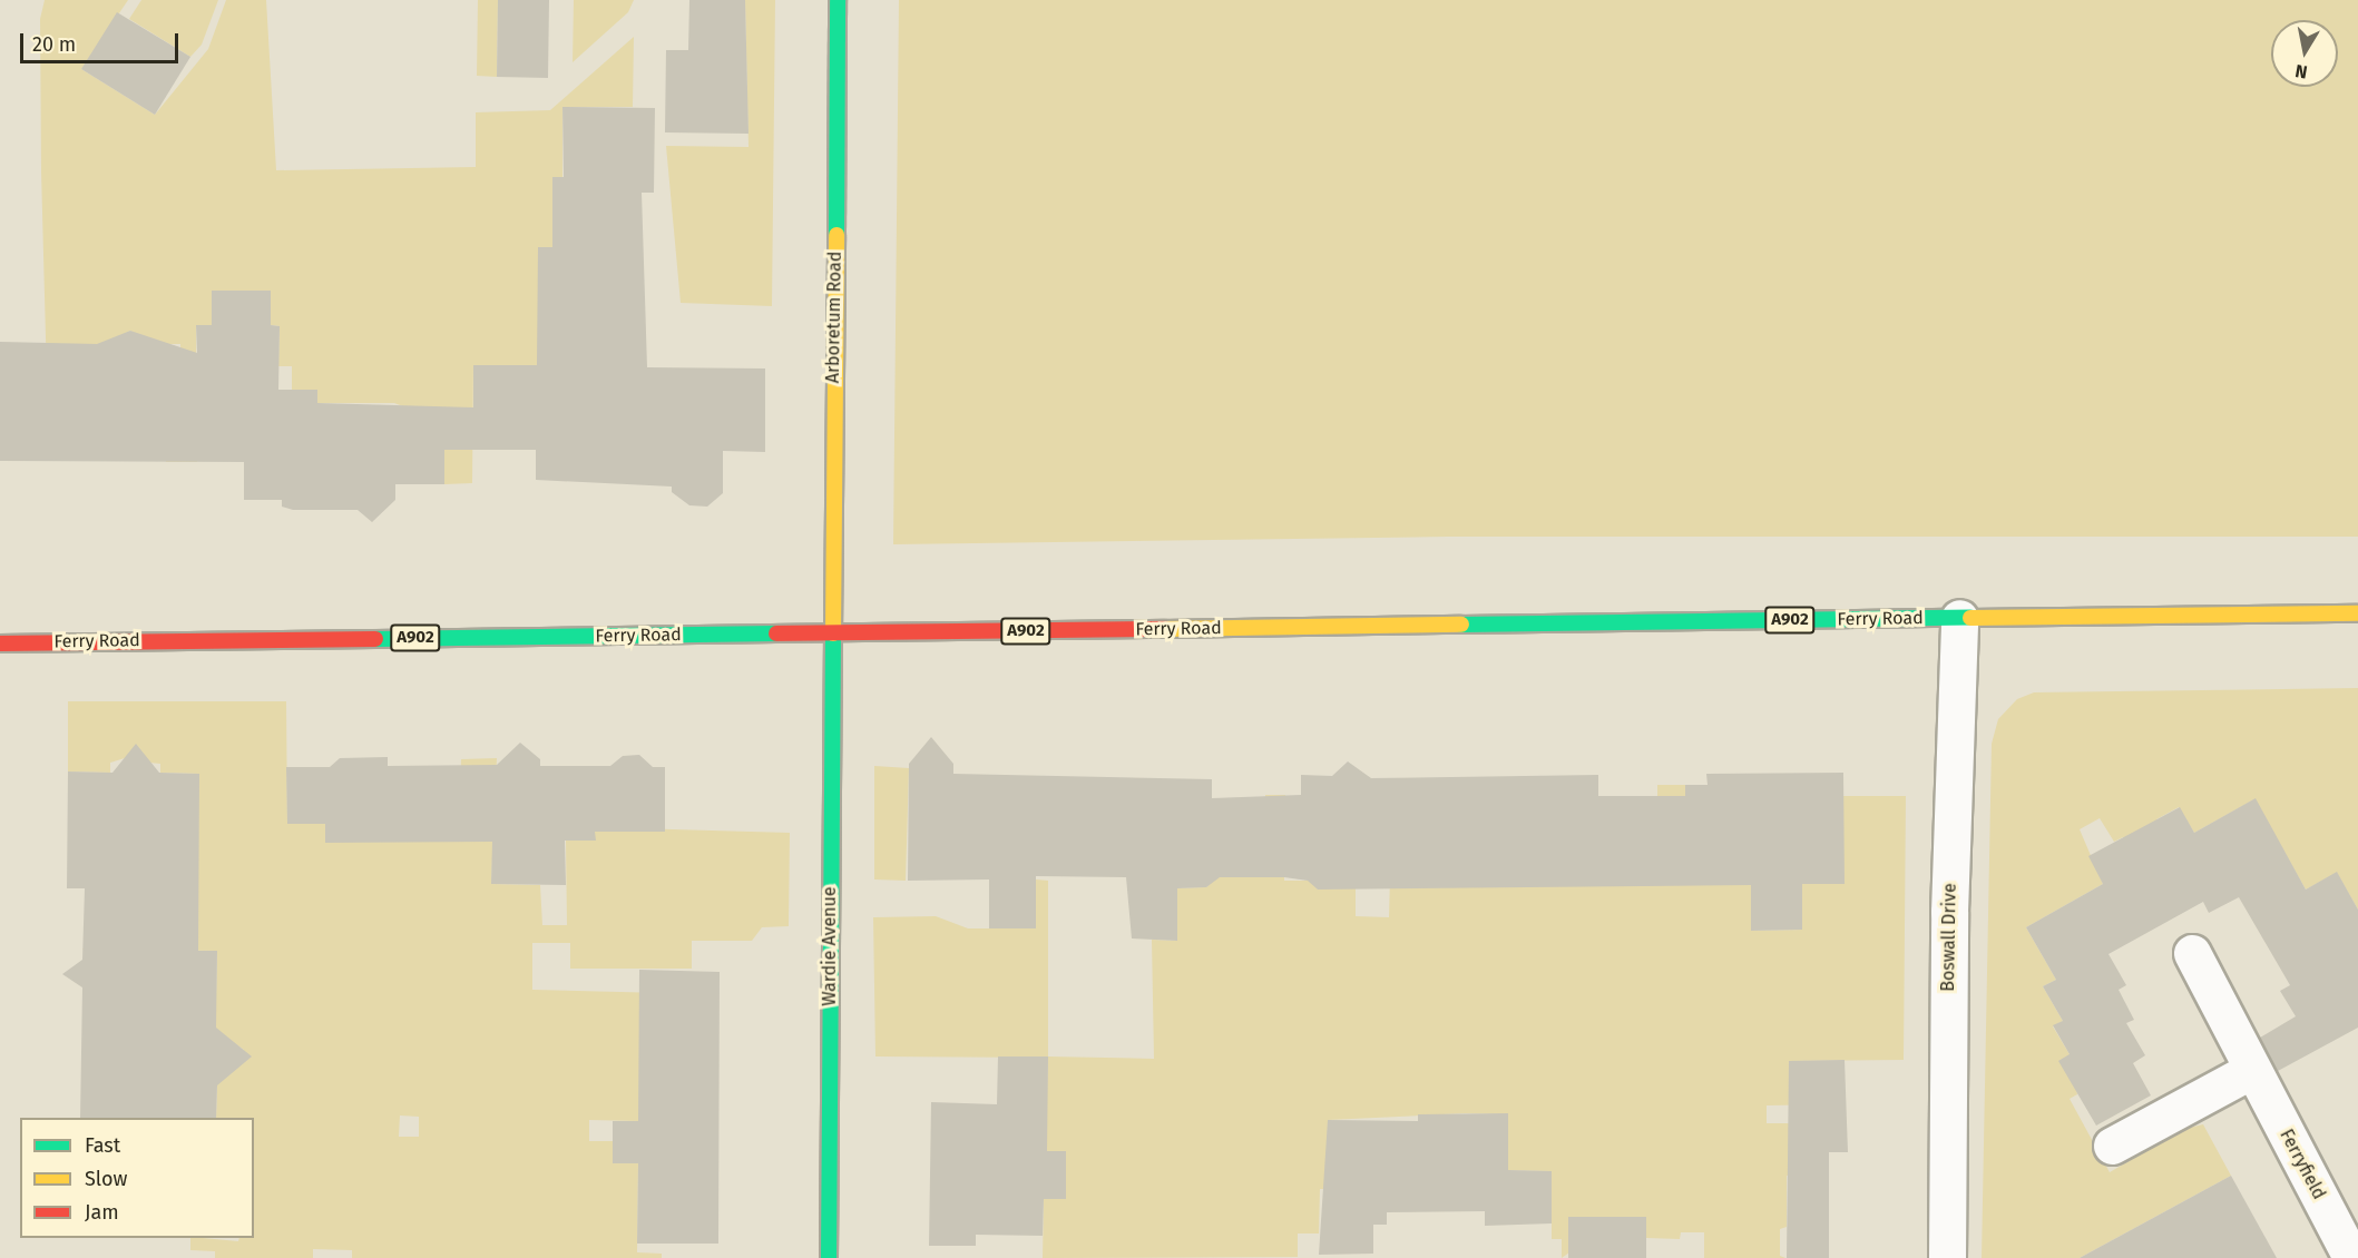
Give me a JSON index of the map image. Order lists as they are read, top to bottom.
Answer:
{
  "streets": {
    "main road": [
      "Arboretum Road",
      "Ferry Road",
      "A902",
      "Wardie Avenue"
    ],
    "street": ["Boswall Drive", "Ferryfield"]
  },
  "crossings": [
    ["Arboretum Road", "Ferry Road"],
    ["Arboretum Road", "Wardie Avenue"],
    ["Ferry Road", "Boswall Drive"],
    ["Ferry Road", "Wardie Avenue"]
  ],
  "legend": ["Fast", "Slow", "Jam"],
  "scale_bar": "20 m",
  "north": "bottom"
}
